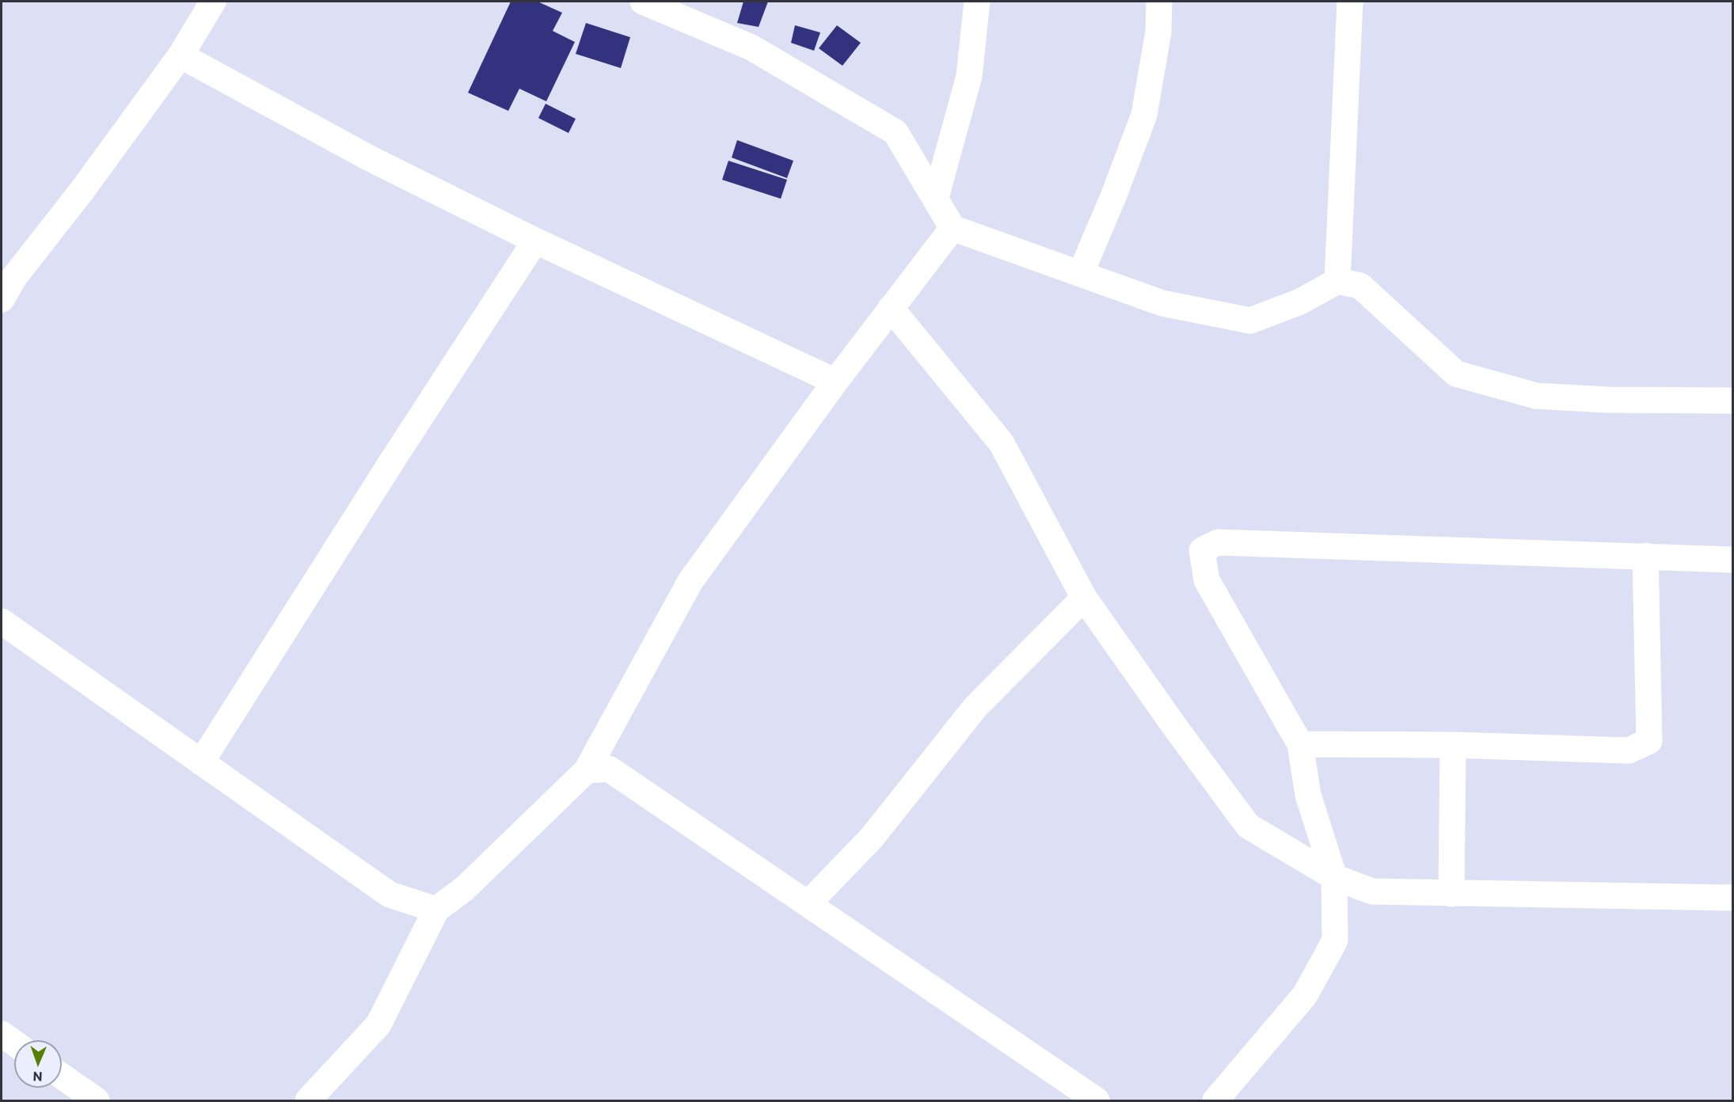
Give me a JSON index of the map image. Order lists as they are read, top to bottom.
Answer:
{
  "north": "bottom"
}
